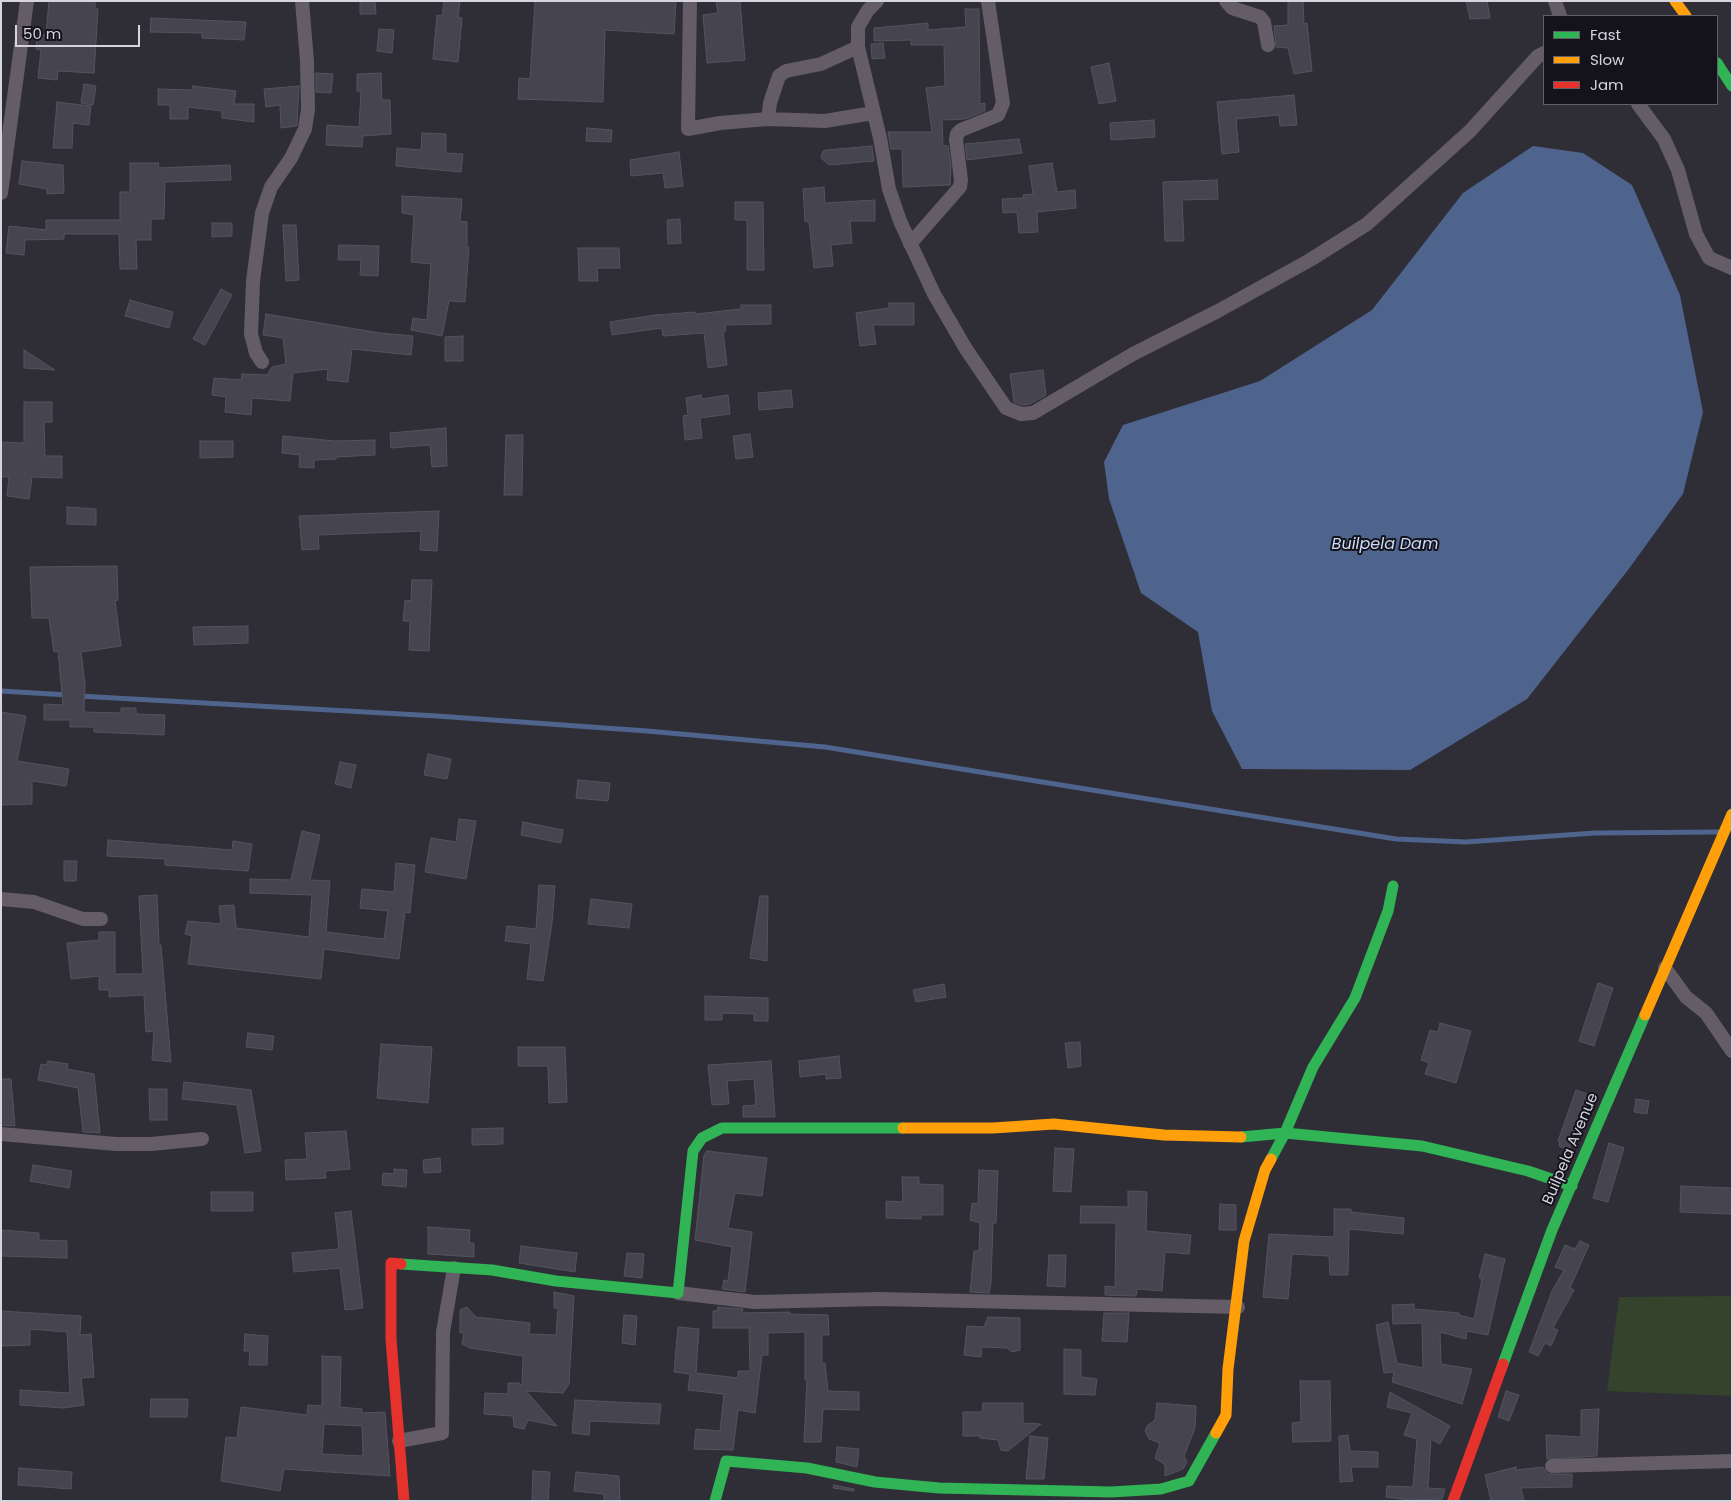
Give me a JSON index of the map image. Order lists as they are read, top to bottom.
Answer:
{
  "streets": {
    "street": ["Builpela Avenue"]
  },
  "water": ["Builpela Dam"],
  "legend": ["Fast", "Slow", "Jam"],
  "scale_bar": "50 m"
}
